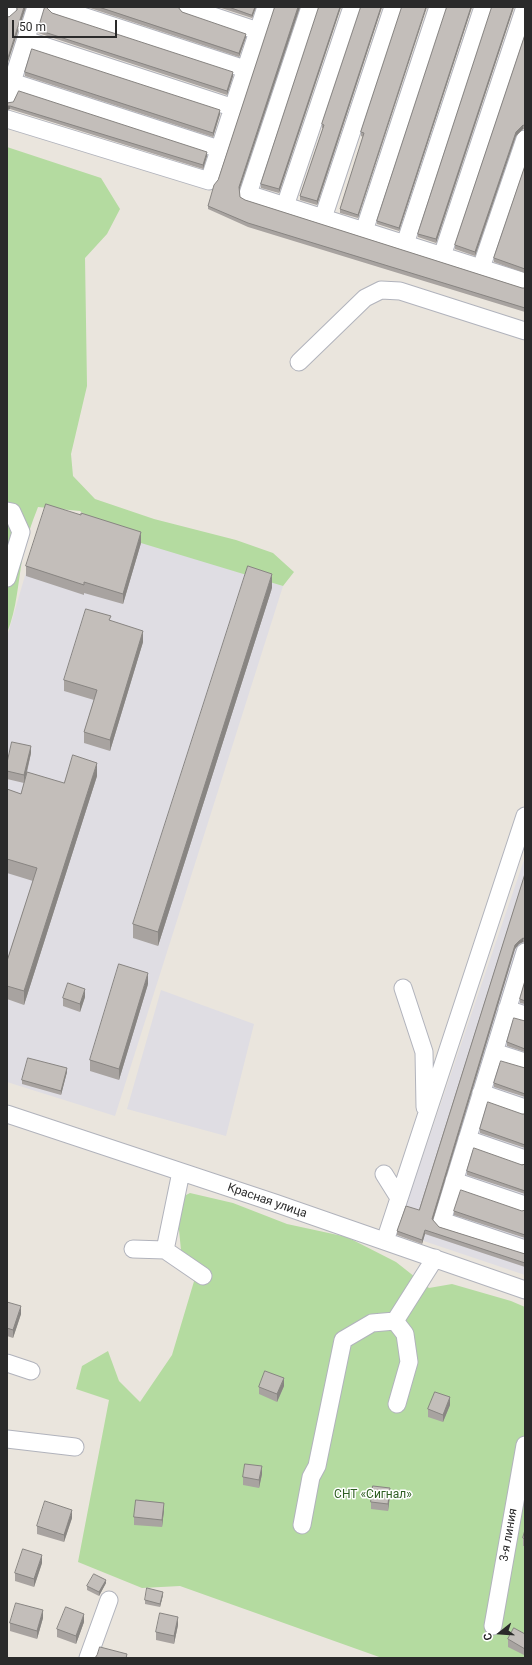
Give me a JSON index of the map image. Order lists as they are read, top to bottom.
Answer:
{
  "streets": {
    "street": ["Красная улица", "3-я линия"]
  },
  "parks": ["СНТ «Сигнал»"],
  "scale_bar": "50 m",
  "north": "left"
}
